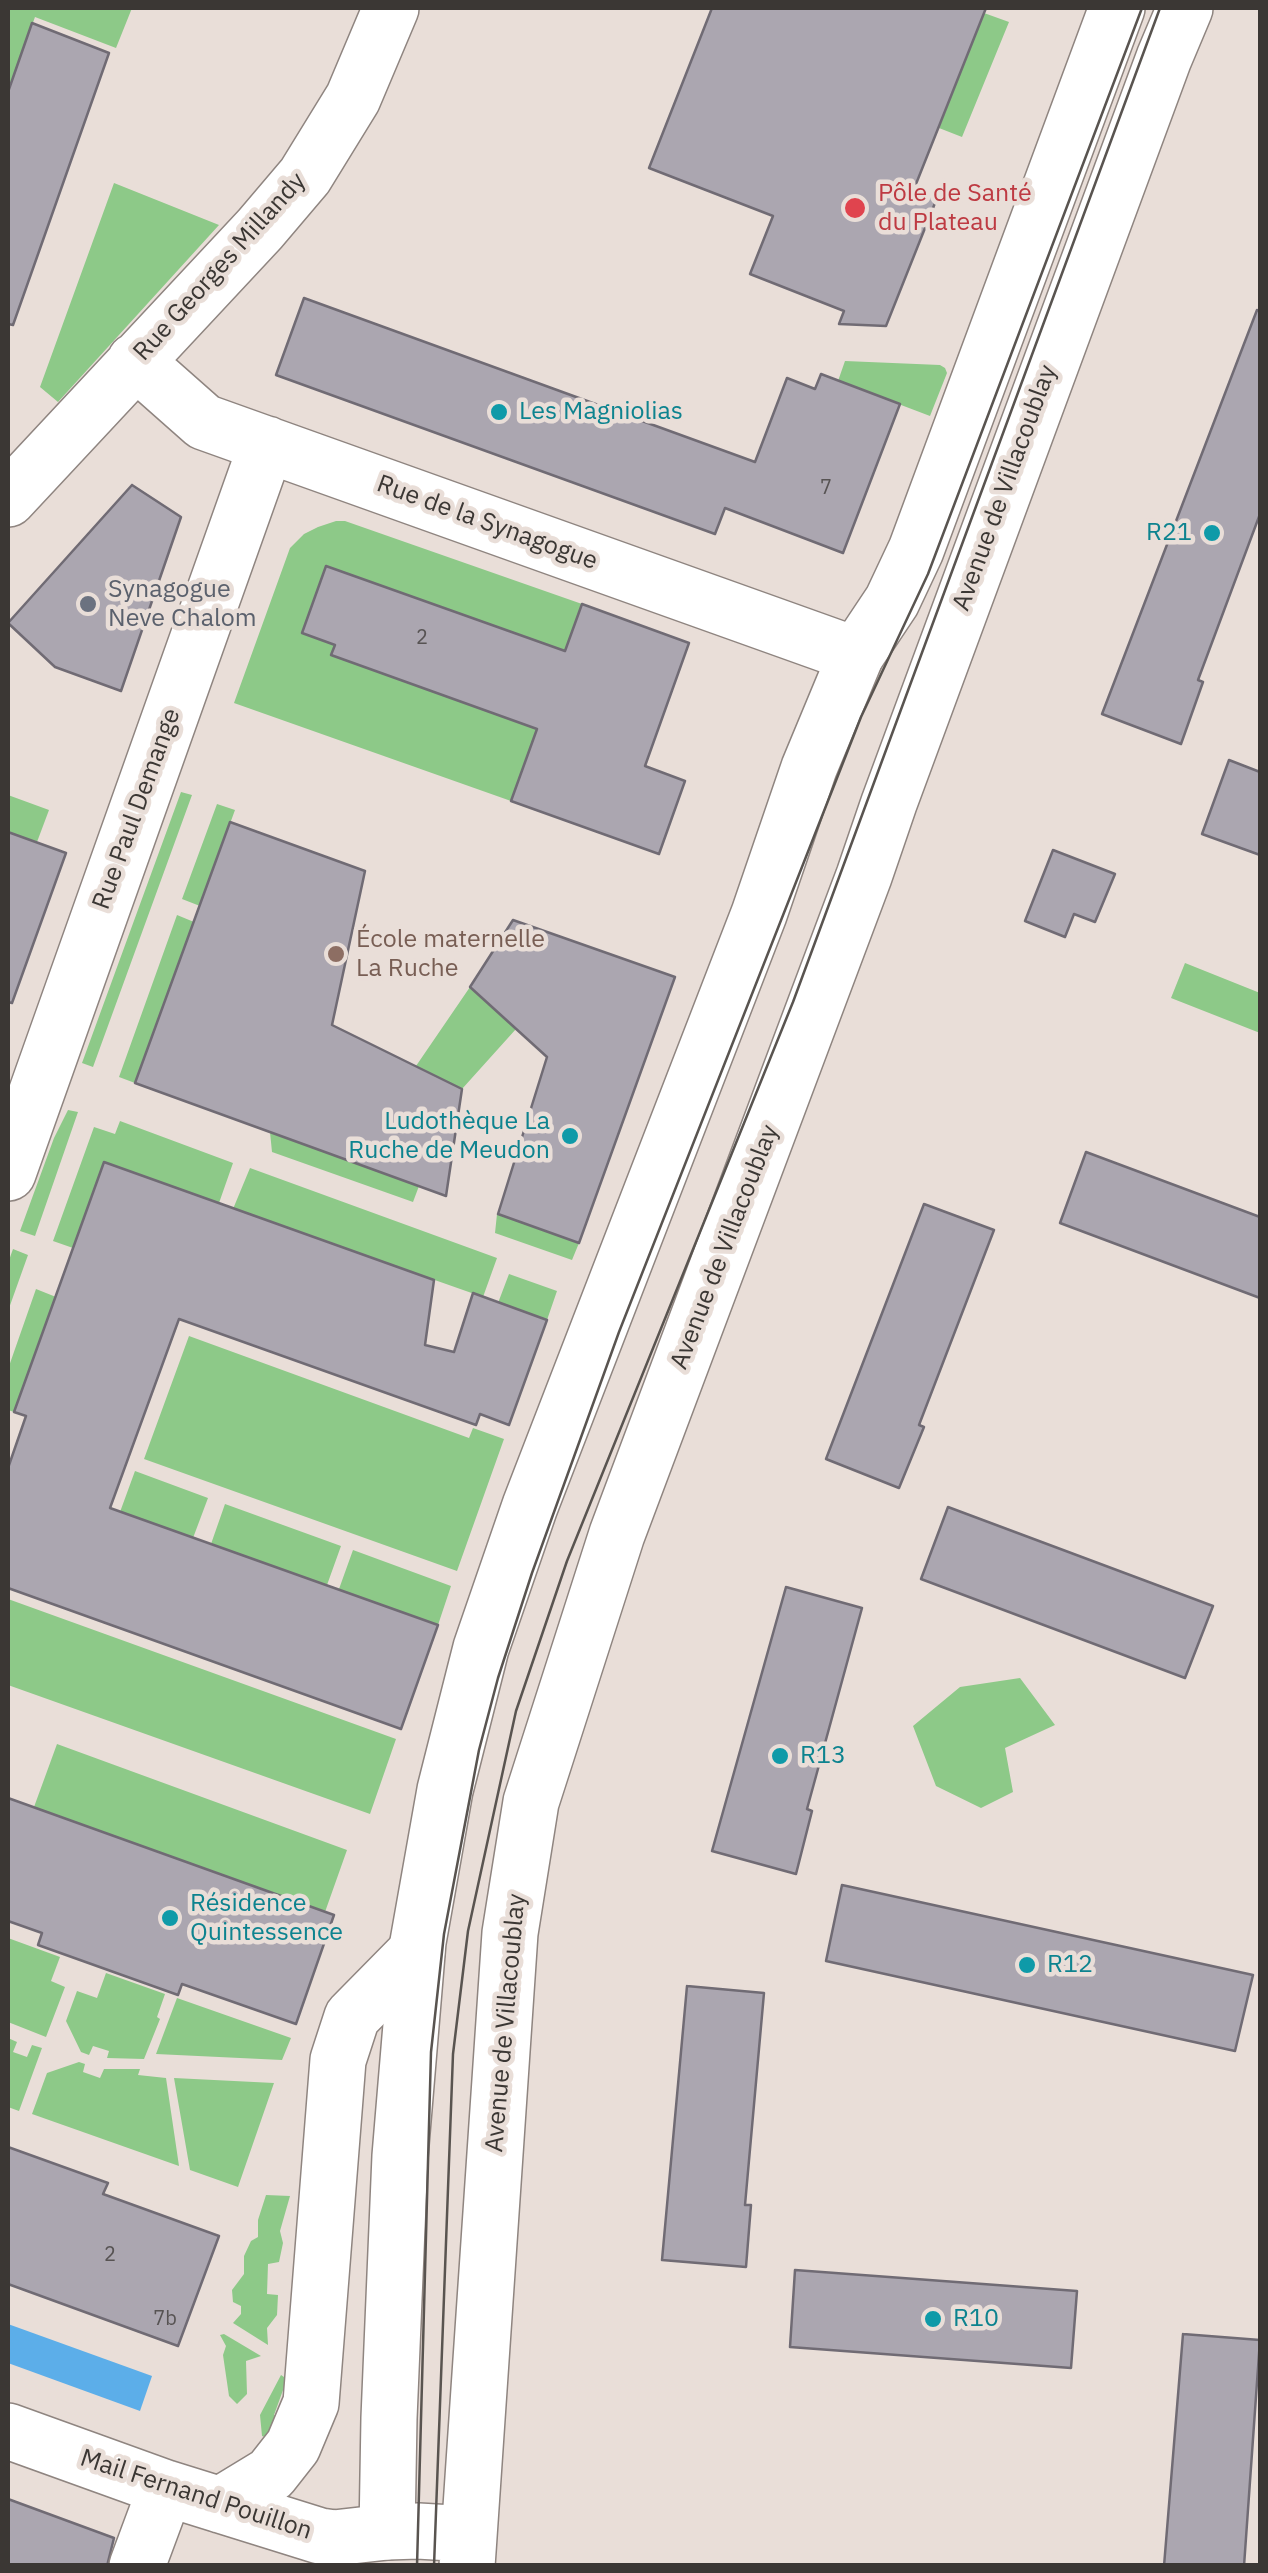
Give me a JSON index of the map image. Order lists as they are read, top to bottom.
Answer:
{
  "streets": {
    "street": [
      "Rue Georges Millandy",
      "Avenue de Villacoublay",
      "Rue de la Synagogue",
      "Rue Paul Demange",
      "Mail Fernand Pouillon"
    ]
  },
  "crossings": [
    ["Rue Georges Millandy", "Rue de la Synagogue"],
    ["Avenue de Villacoublay", "Mail Fernand Pouillon"],
    ["Rue de la Synagogue", "Rue Paul Demange"]
  ],
  "places": [
    "Pôle de Santé du Plateau",
    "Les Magniolias",
    "R21",
    "Synagogue Neve Chalom",
    "École maternelle La Ruche",
    "Ludothèque La Ruche de Meudon",
    "R13",
    "Résidence Quintessence",
    "R12",
    "R10"
  ],
  "house_numbers": [
    "7",
    "2",
    "2",
    "7b"
  ]
}
